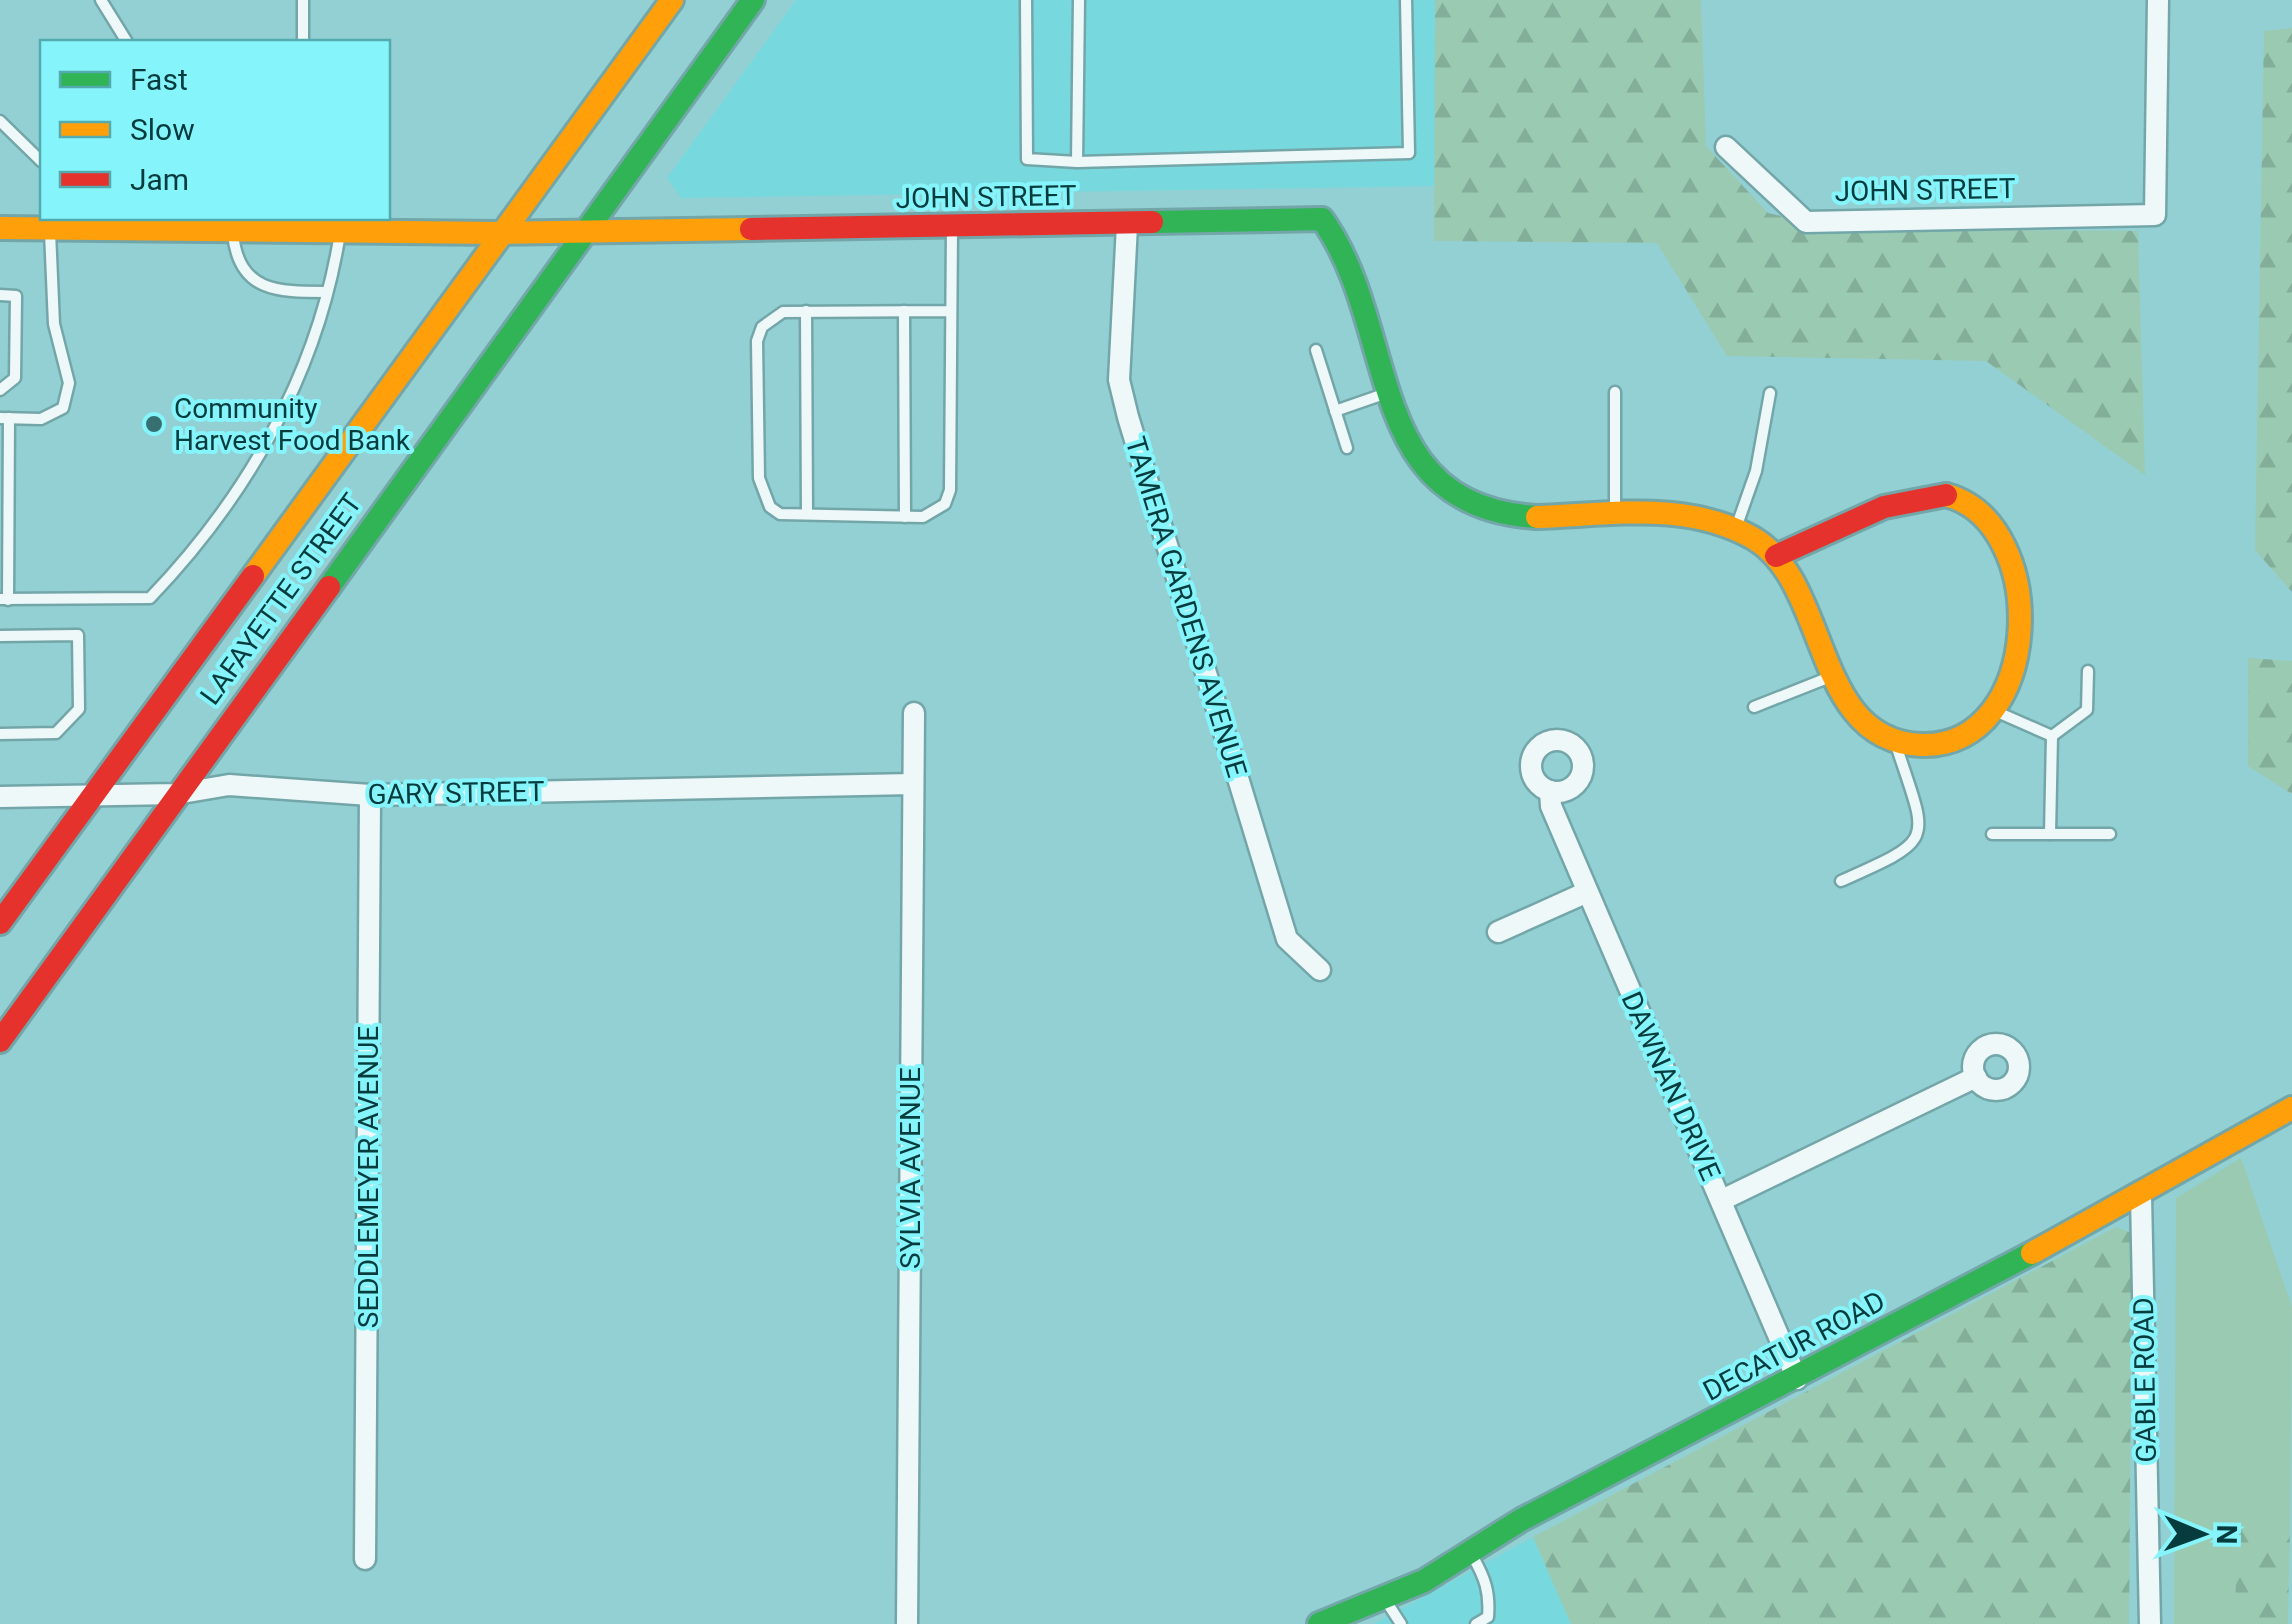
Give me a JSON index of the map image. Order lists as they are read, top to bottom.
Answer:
{
  "streets": {
    "main road": ["JOHN STREET", "LAFAYETTE STREET", "DECATUR ROAD"],
    "street": [
      "TAMERA GARDENS AVENUE",
      "GARY STREET",
      "DAWNAN DRIVE",
      "SYLVIA AVENUE",
      "SEDDLEMEYER AVENUE",
      "GABLE ROAD"
    ]
  },
  "crossings": [
    ["JOHN STREET", "LAFAYETTE STREET"],
    ["JOHN STREET", "TAMERA GARDENS AVENUE"],
    ["LAFAYETTE STREET", "GARY STREET"],
    ["GARY STREET", "SYLVIA AVENUE"],
    ["GARY STREET", "SEDDLEMEYER AVENUE"],
    ["DAWNAN DRIVE", "DECATUR ROAD"],
    ["DECATUR ROAD", "GABLE ROAD"]
  ],
  "places": ["Community Harvest Food Bank"],
  "legend": ["Fast", "Slow", "Jam"],
  "north": "right"
}
